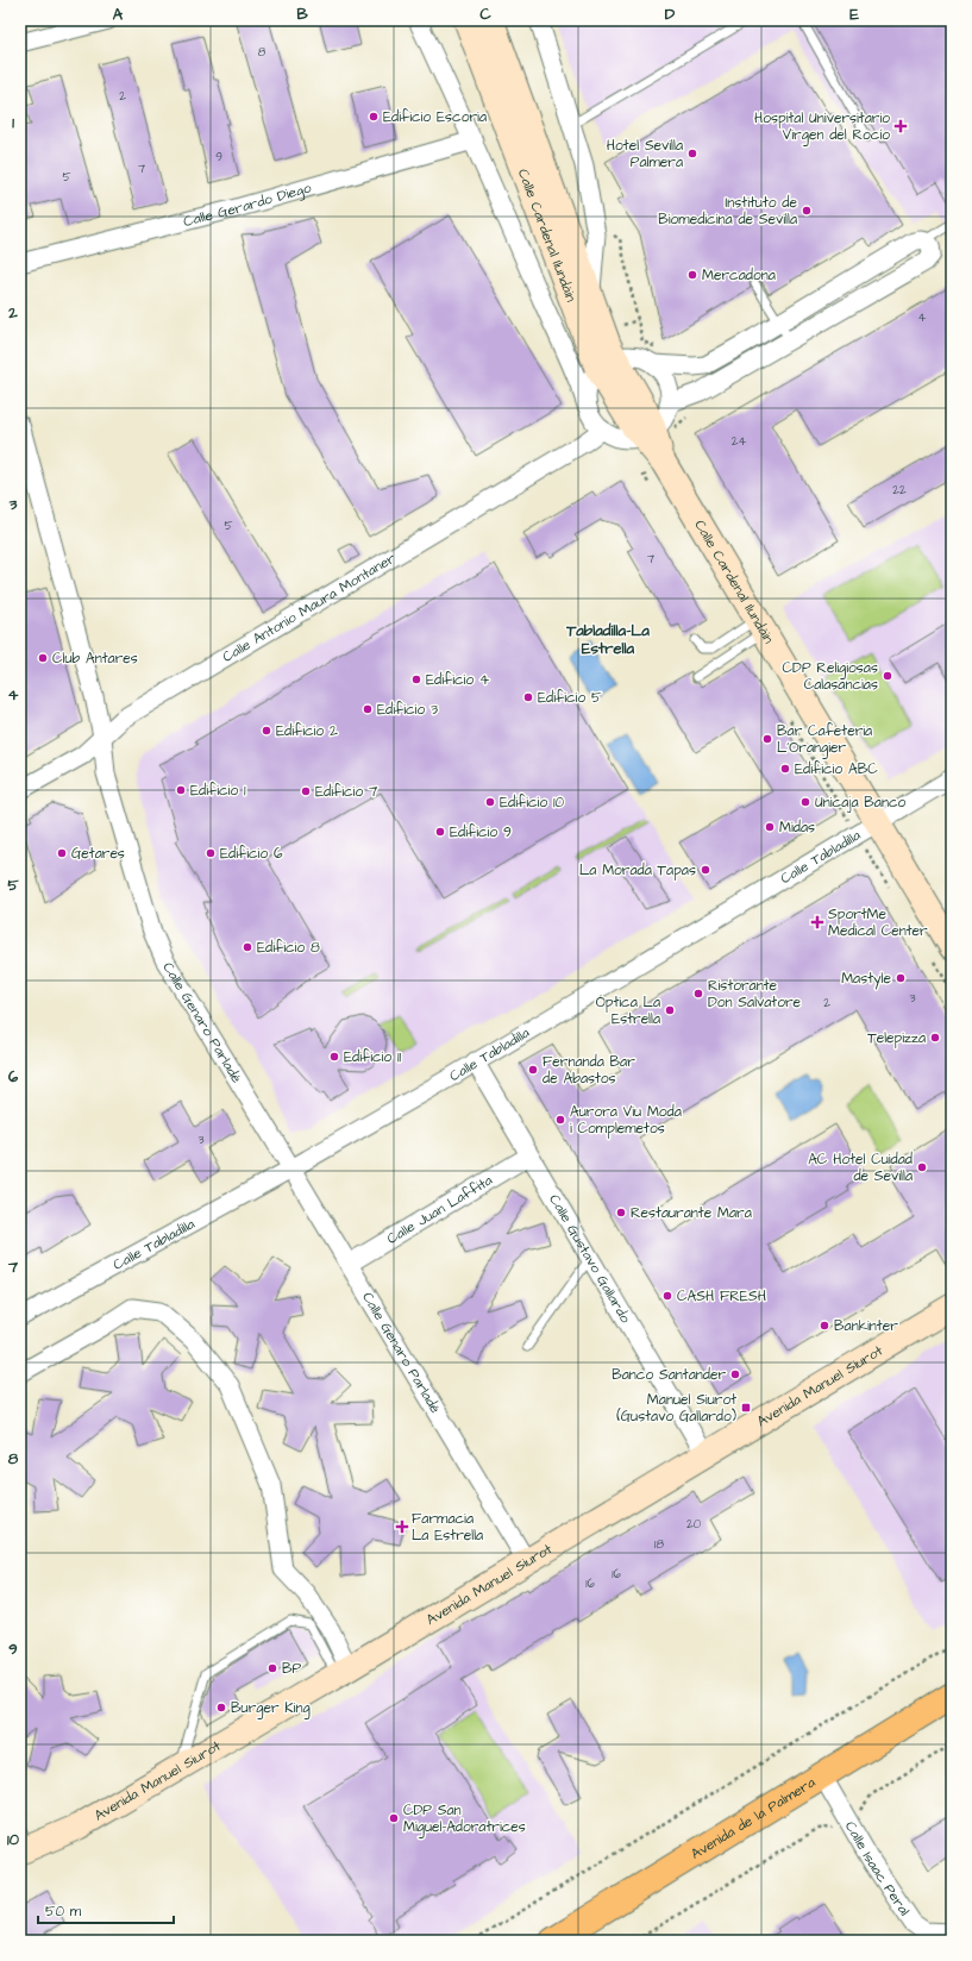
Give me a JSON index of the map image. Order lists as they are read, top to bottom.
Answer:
{
  "streets": {
    "main road": ["Calle Cardenal Ilundáin", "Avenida Manuel Siurot", "Avenida de la Palmera"],
    "street": [
      "Calle Gerardo Diego",
      "Calle Antonio Maura Montaner",
      "Calle Tabladilla",
      "Calle Genaro Parladé",
      "Calle Juan Laffita",
      "Calle Gustavo Gallardo",
      "Calle Isaac Peral"
    ]
  },
  "crossings": [
    ["Calle Gerardo Diego", "Calle Cardenal Ilundáin"],
    ["Calle Cardenal Ilundáin", "Calle Antonio Maura Montaner"],
    ["Calle Cardenal Ilundáin", "Calle Tabladilla"],
    ["Calle Antonio Maura Montaner", "Calle Genaro Parladé"],
    ["Calle Tabladilla", "Calle Genaro Parladé"],
    ["Calle Tabladilla", "Calle Gustavo Gallardo"],
    ["Calle Genaro Parladé", "Calle Juan Laffita"],
    ["Calle Genaro Parladé", "Avenida Manuel Siurot"],
    ["Calle Juan Laffita", "Calle Gustavo Gallardo"],
    ["Calle Gustavo Gallardo", "Avenida Manuel Siurot"],
    ["Avenida de la Palmera", "Calle Isaac Peral"]
  ],
  "districts": ["Tabladilla-La Estrella"],
  "places": {
    "other": [
      "Edificio Escoria",
      "Hotel Sevilla Palmera",
      "Instituto de Biomedicina de Sevilla",
      "Mercadona",
      "Club Antares",
      "CDP Religiosas Calasancias",
      "Edificio 4",
      "Edificio 5",
      "Edificio 3",
      "Edificio 2",
      "Bar Cafeteria L'Orangier",
      "Edificio ABC",
      "Edificio 1",
      "Edificio 7",
      "Edificio 10",
      "Unicaja Banco",
      "Midas",
      "Edificio 9",
      "Getares",
      "Edificio 6",
      "La Morada Tapas",
      "Edificio 8",
      "Mastyle",
      "Ristorante Don Salvatore",
      "Óptica La Estrella",
      "Telepizza",
      "Edificio 11",
      "Fernanda Bar de Abastos",
      "Aurora Viu Moda i Complemetos",
      "AC Hotel Cuidad de Sevilla",
      "Restaurante Mara",
      "CASH FRESH",
      "Bankinter",
      "Banco Santander",
      "BP",
      "Burger King",
      "CDP San Miguel-Adoratrices"
    ],
    "health": ["Hospital Universitario Virgen del Rocío", "SportMe Medical Center", "Farmacia La Estrella"],
    "transit": ["Manuel Siurot (Gustavo Gallardo)"]
  },
  "house_numbers": [
    "8",
    "2",
    "9",
    "7",
    "5",
    "4",
    "24",
    "22",
    "5",
    "7",
    "3",
    "2",
    "3",
    "20",
    "18",
    "16",
    "16"
  ],
  "scale_bar": "50 m",
  "grid": {
    "columns": [
      "A",
      "B",
      "C",
      "D",
      "E"
    ],
    "rows": [
      "1",
      "2",
      "3",
      "4",
      "5",
      "6",
      "7",
      "8",
      "9",
      "10"
    ]
  }
}
